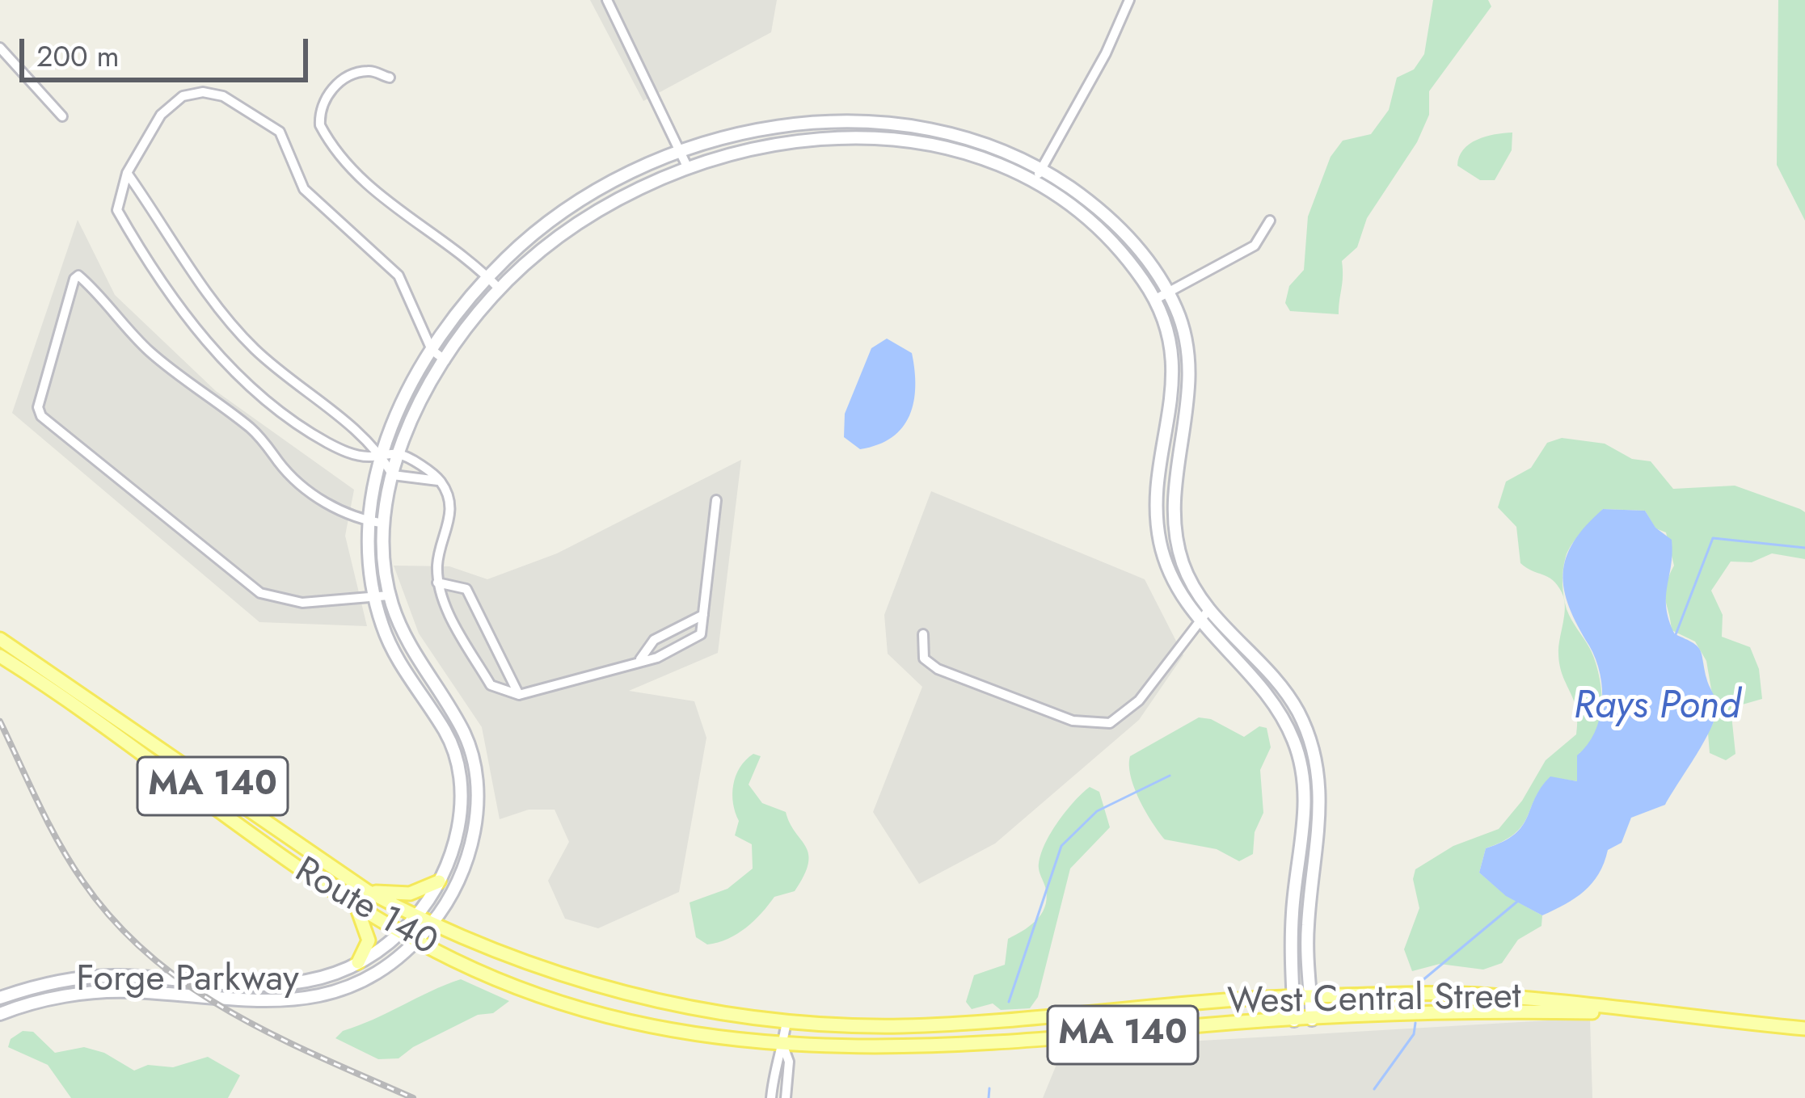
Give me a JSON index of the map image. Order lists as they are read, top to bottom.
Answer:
{
  "streets": {
    "main road": ["MA 140", "Route 140", "West Central Street"],
    "street": ["Forge Parkway"]
  },
  "crossings": [
    ["Route 140", "Forge Parkway"],
    ["Route 140", "West Central Street"],
    ["Forge Parkway", "West Central Street"]
  ],
  "water": ["Rays Pond"],
  "scale_bar": "200 m"
}
